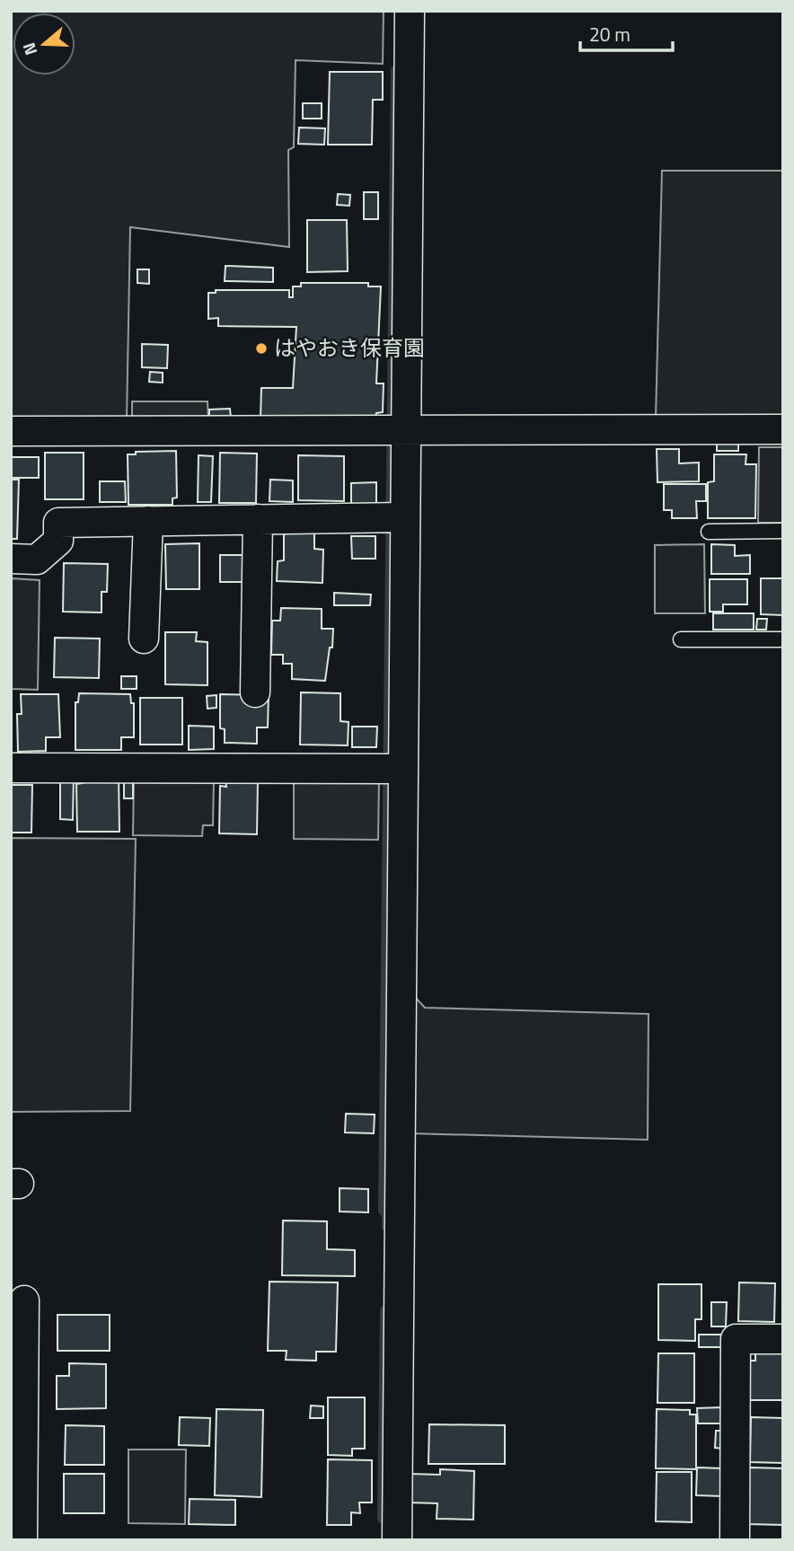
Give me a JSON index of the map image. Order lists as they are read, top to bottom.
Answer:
{
  "places": ["はやおき保育園"],
  "scale_bar": "20 m",
  "north": "left"
}
